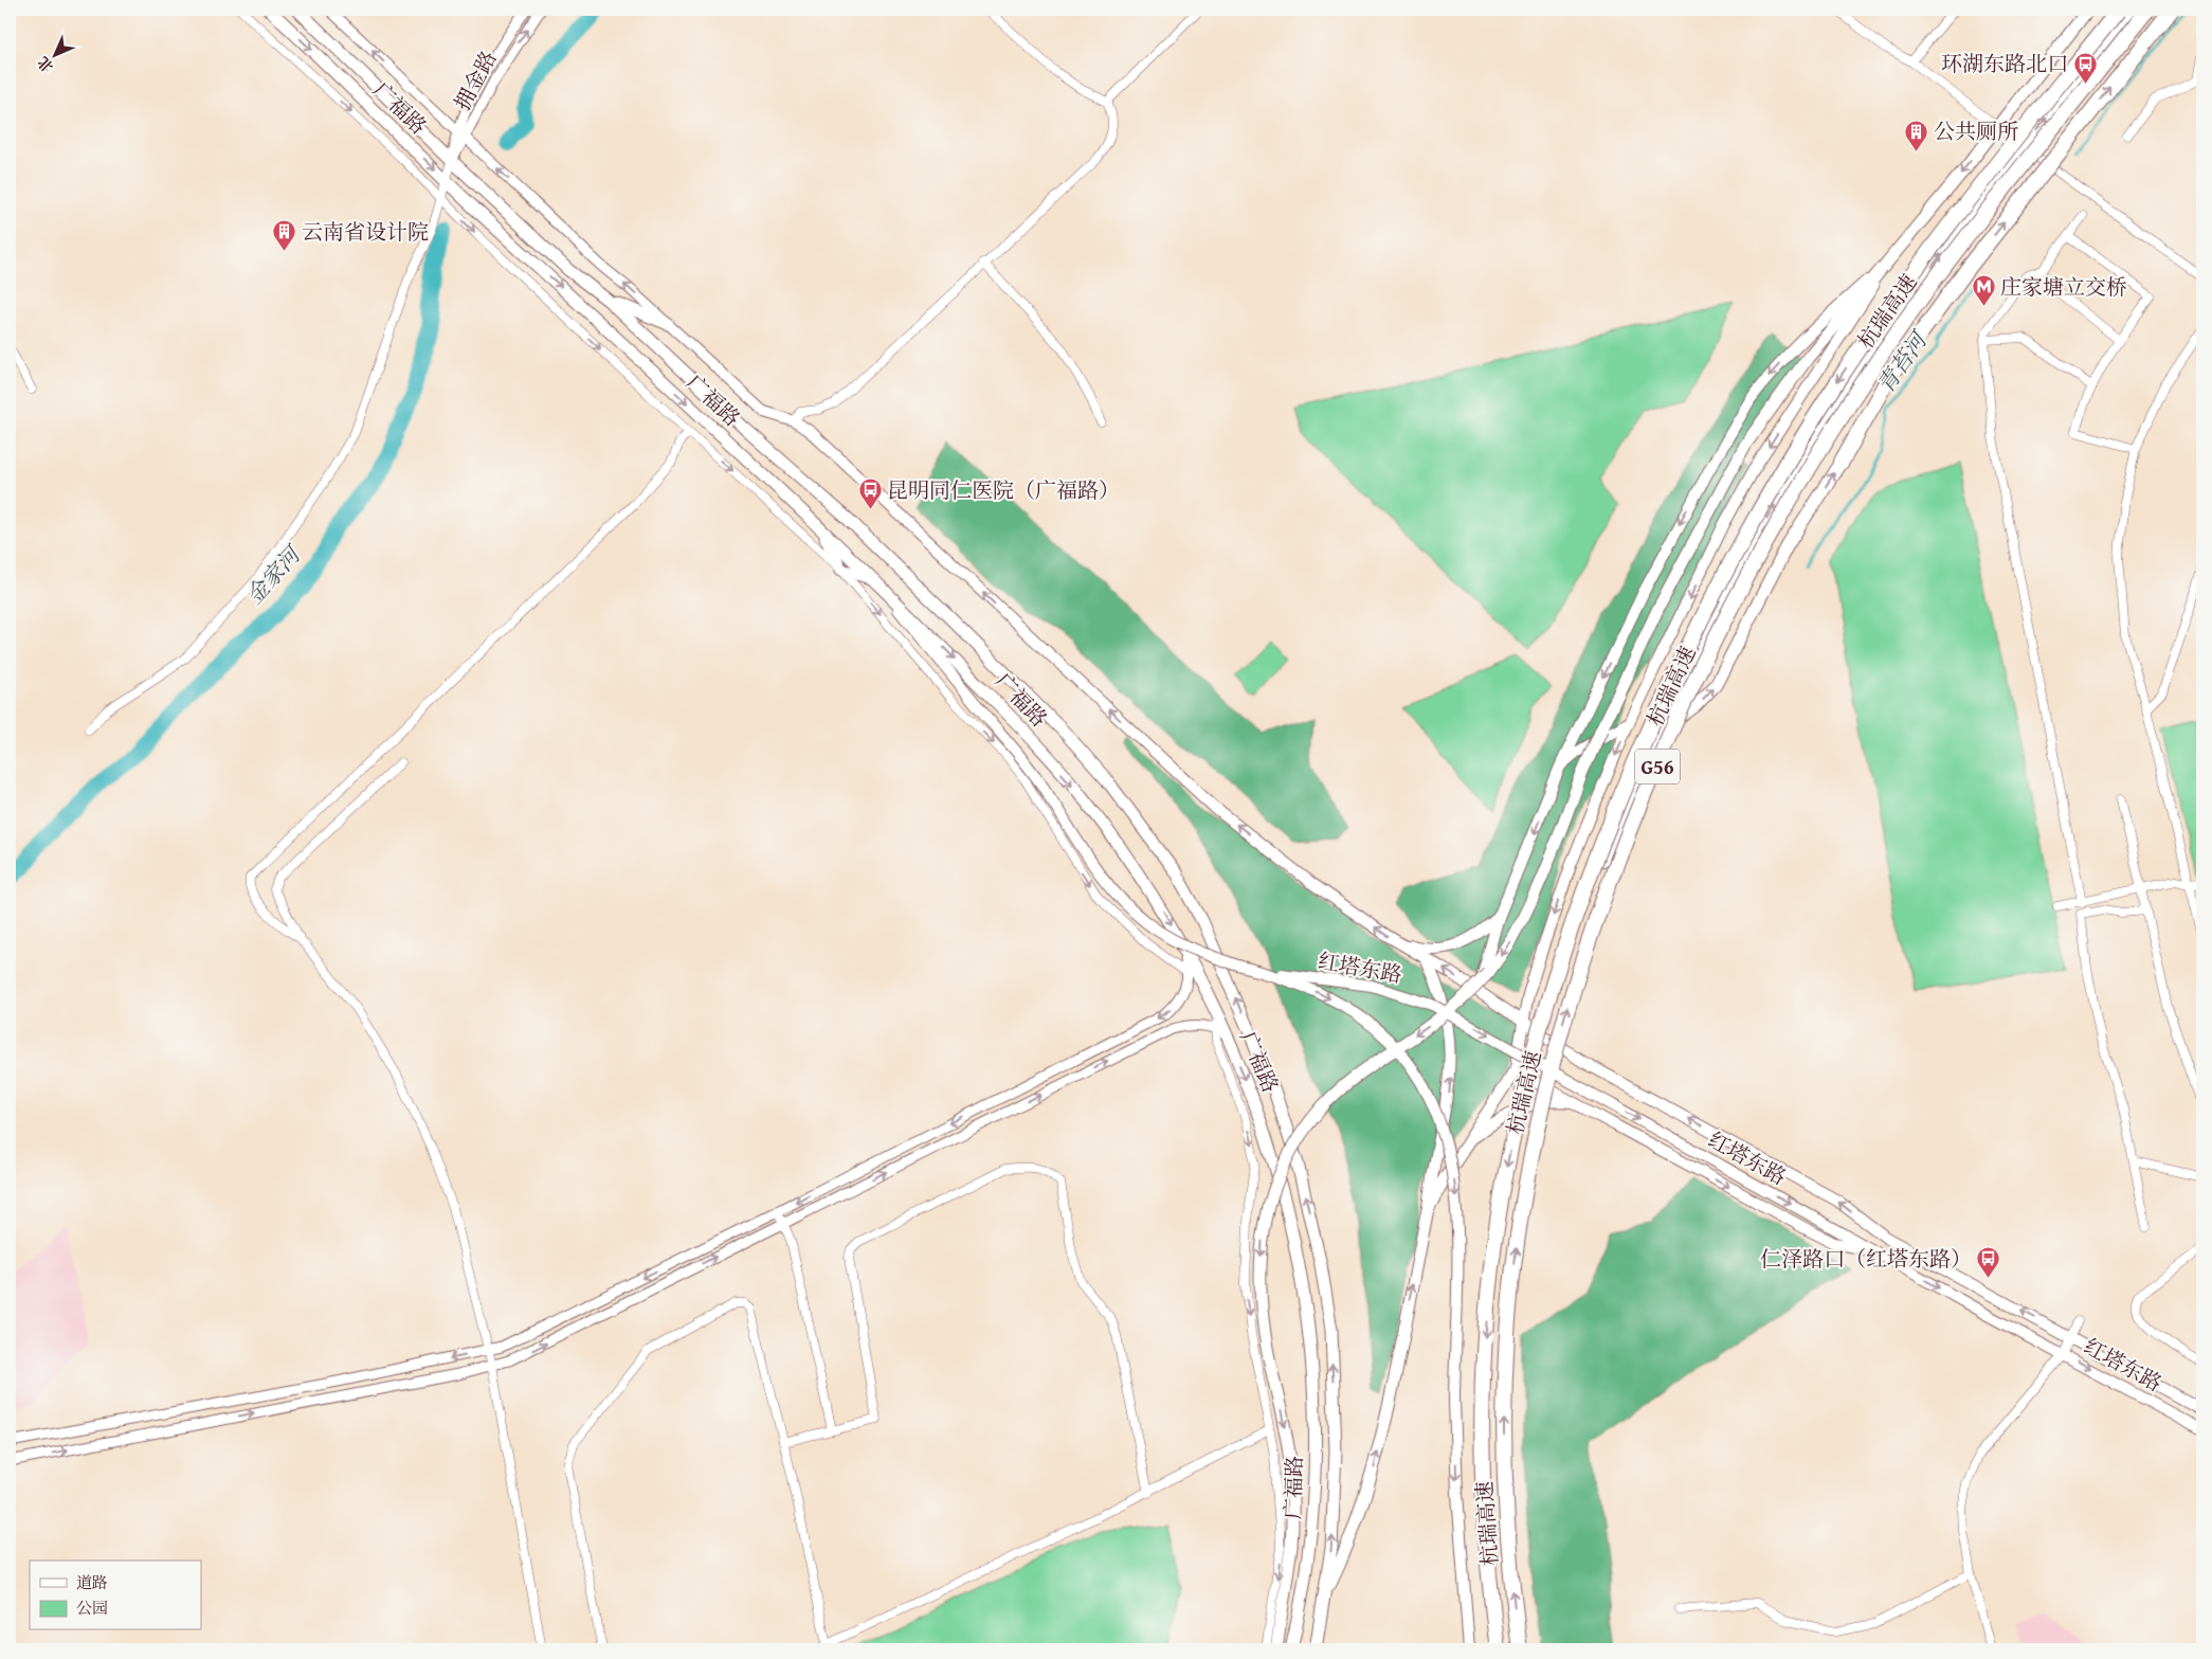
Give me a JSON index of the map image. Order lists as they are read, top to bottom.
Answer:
{
  "streets": {
    "highway": ["杭瑞高速", "G56"],
    "main road": ["广福路", "红塔东路"],
    "street": ["拥金路"]
  },
  "crossings": [
    ["拥金路", "广福路"]
  ],
  "water": ["青苔河", "金家河"],
  "places": {
    "bus stop": ["环湖东路北口", "昆明同仁医院（广福路）", "仁泽路口（红塔东路）"],
    "building": ["公共厕所", "云南省设计院"],
    "metro station": ["庄家塘立交桥"]
  },
  "legend": ["道路", "公园"],
  "north": "bottom left"
}
